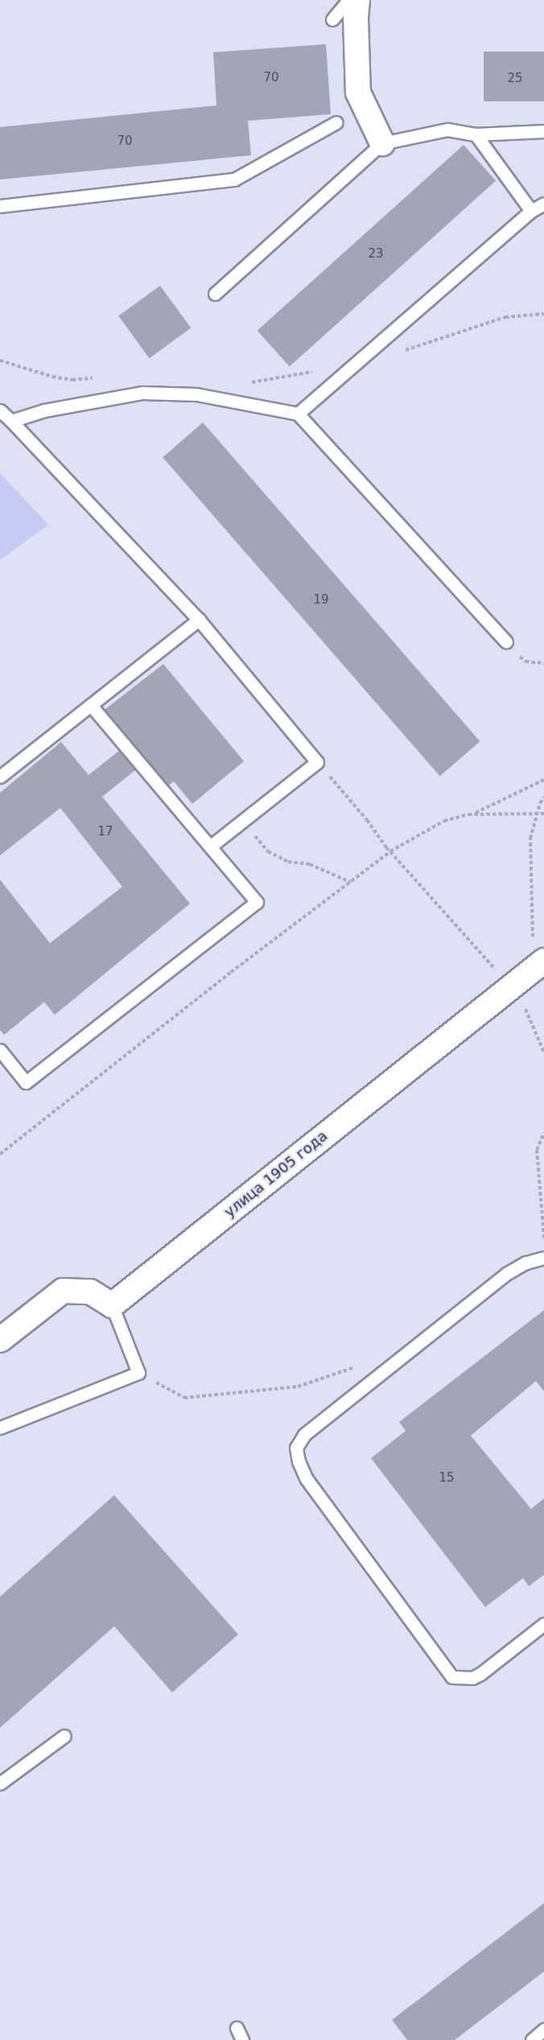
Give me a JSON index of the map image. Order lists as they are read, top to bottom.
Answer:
{
  "streets": {
    "street": ["улица 1905 года"]
  },
  "house_numbers": [
    "70",
    "25",
    "70",
    "23",
    "19",
    "17",
    "15"
  ]
}
